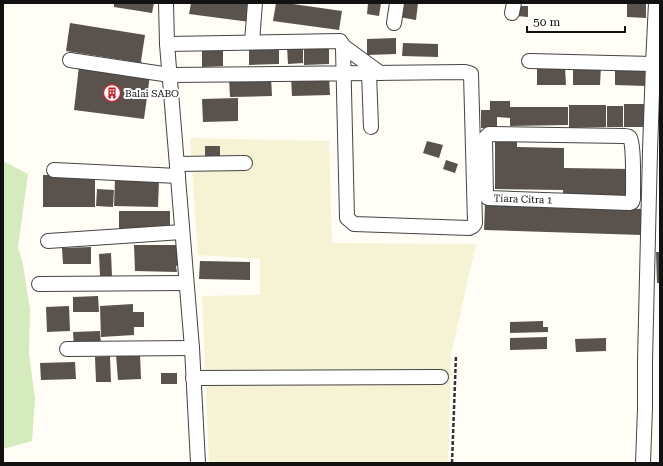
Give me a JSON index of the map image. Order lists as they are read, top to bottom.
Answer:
{
  "streets": {
    "street": ["Tiara Citra 1"]
  },
  "places": {
    "building": ["Balai SABO"]
  },
  "scale_bar": "50 m"
}
